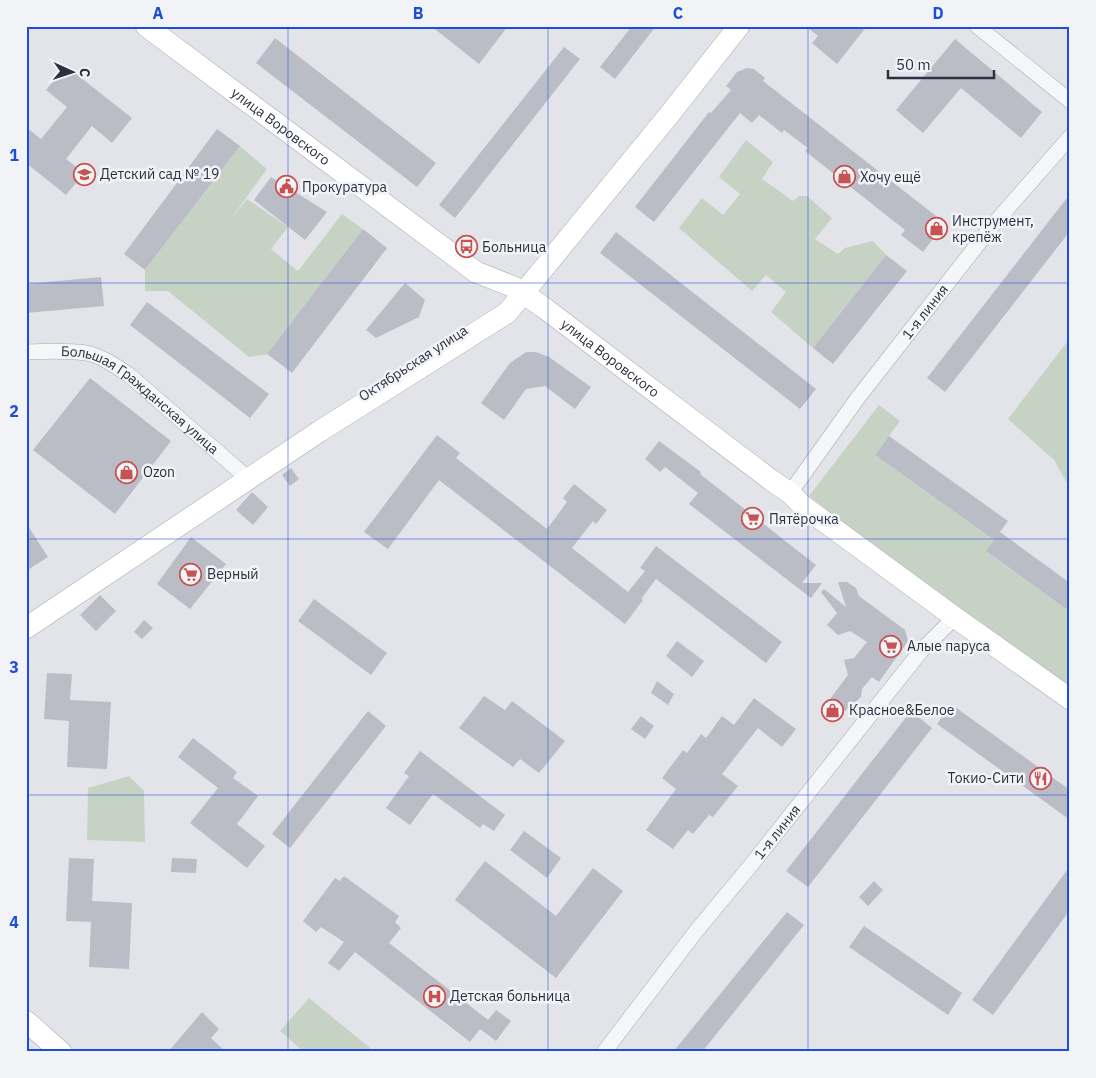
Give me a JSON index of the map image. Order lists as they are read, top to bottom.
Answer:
{
  "streets": {
    "street": [
      "улица Воровского",
      "1-я линия",
      "Октябрьская улица",
      "Большая Гражданская улица"
    ]
  },
  "crossings": [
    ["улица Воровского", "1-я линия"],
    ["улица Воровского", "Октябрьская улица"],
    ["Октябрьская улица", "Большая Гражданская улица"]
  ],
  "places": {
    "school or university": ["Детский сад № 19"],
    "shop": [
      "Хочу ещё",
      "Инструмент, крепёж",
      "Ozon",
      "Красное&Белое"
    ],
    "public building": ["Прокуратура"],
    "bus stop": ["Больница"],
    "supermarket": ["Пятёрочка", "Верный", "Алые паруса"],
    "restaurant": ["Токио-Сити"],
    "hospital": ["Детская больница"]
  },
  "scale_bar": "50 m",
  "north": "right",
  "grid": {
    "columns": [
      "A",
      "B",
      "C",
      "D"
    ],
    "rows": [
      "1",
      "2",
      "3",
      "4"
    ]
  }
}
